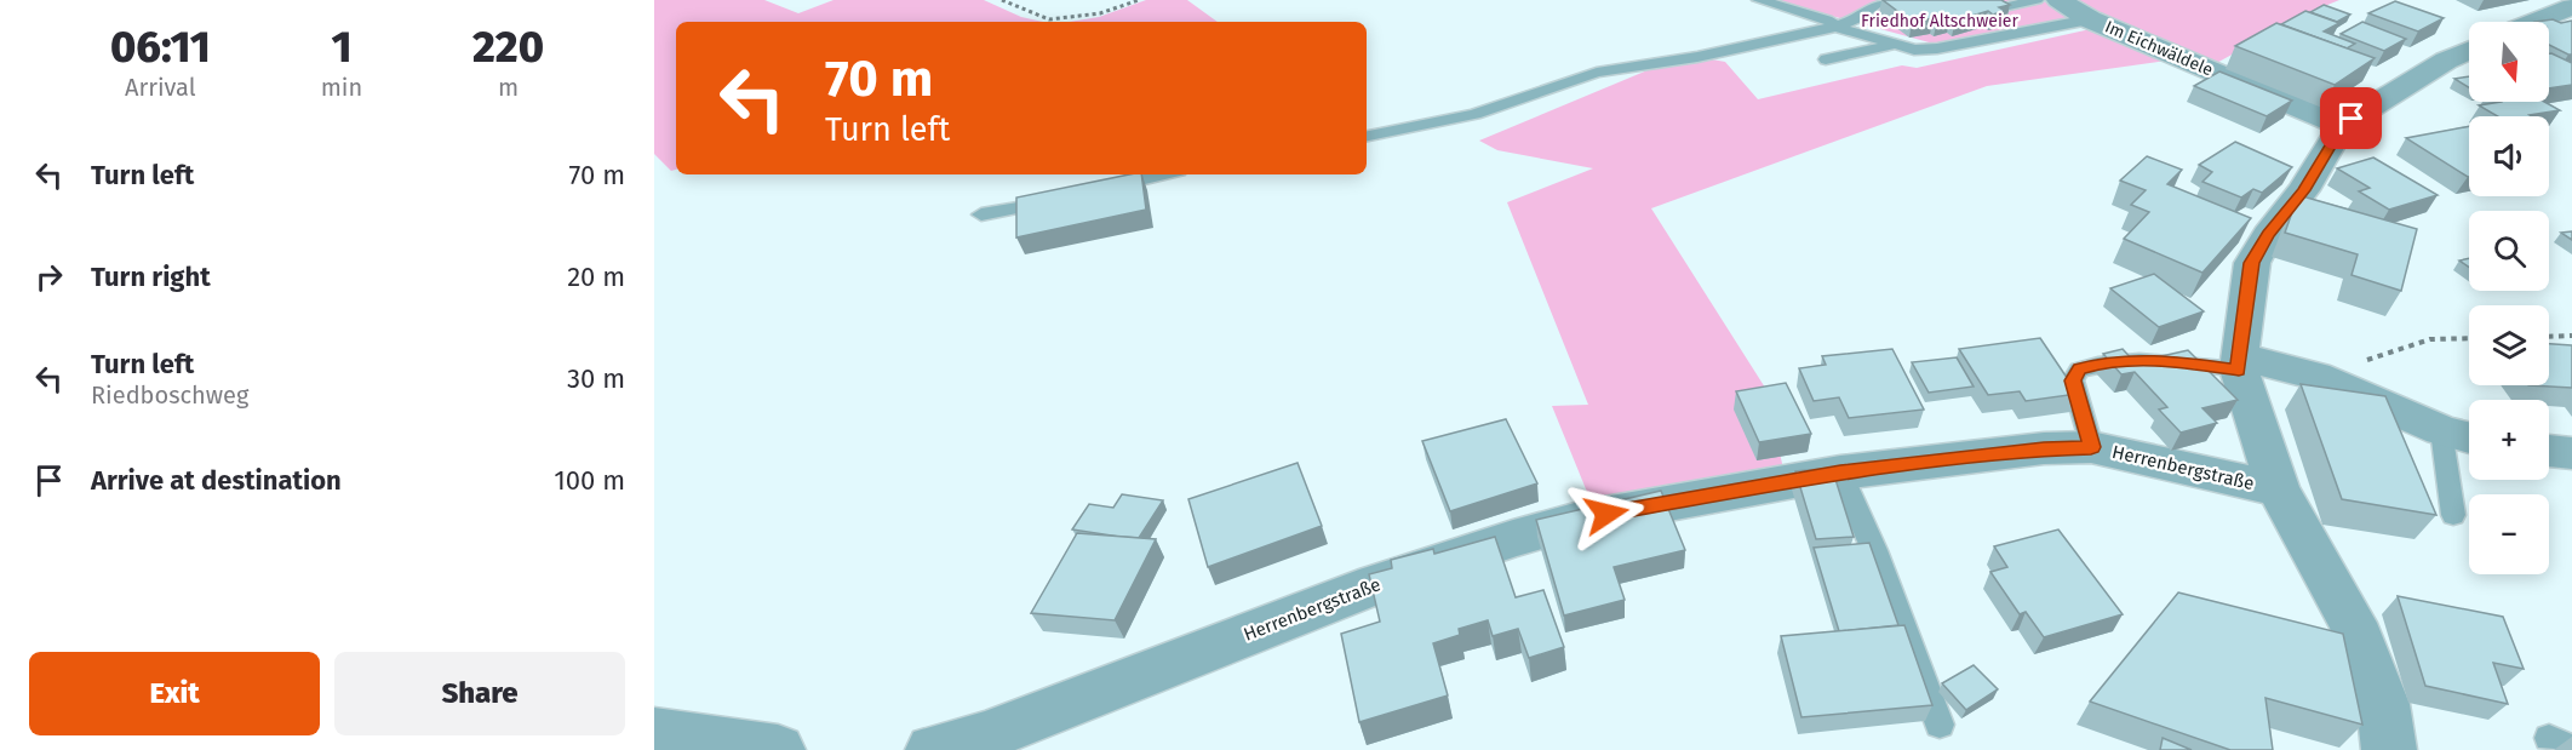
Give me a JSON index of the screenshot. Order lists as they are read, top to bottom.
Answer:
{
  "streets": {
    "street": ["Im Eichwäldele", "Herrenbergstraße"]
  },
  "parks": ["Friedhof Altschweier"],
  "north": "bottom",
  "page": {
    "eta": [
      "06:11",
      "Arrival",
      "1",
      "min",
      "220",
      "m"
    ],
    "map_buttons": ["+", "−"],
    "turn": ["70 m", "Turn left"],
    "list": [
      {
        "name": "Turn left",
        "value": "70 m"
      },
      {
        "name": "Turn right",
        "value": "20 m"
      },
      {
        "name": "Turn left",
        "note": "Riedboschweg",
        "value": "30 m"
      },
      {
        "name": "Arrive at destination",
        "value": "100 m"
      }
    ],
    "buttons": ["Exit", "Share"]
  }
}
